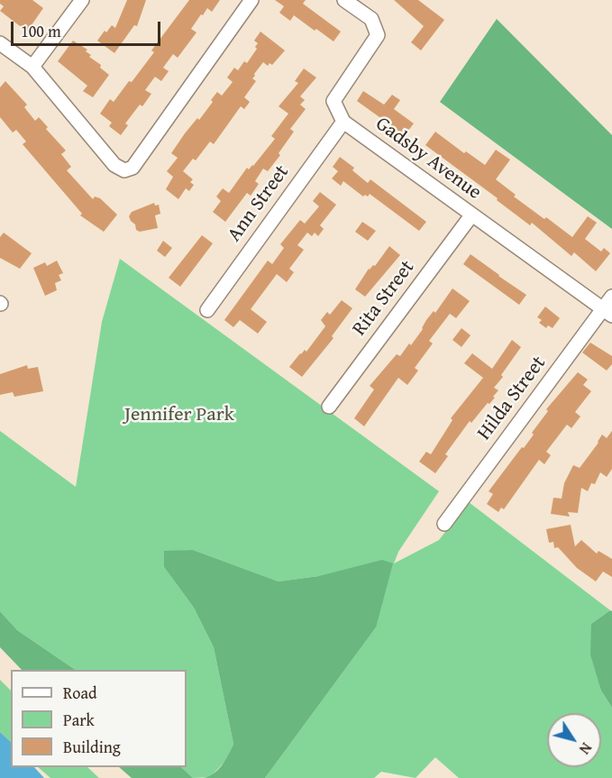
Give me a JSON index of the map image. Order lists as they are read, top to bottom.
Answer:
{
  "streets": {
    "street": [
      "Gadsby Avenue",
      "Ann Street",
      "Rita Street",
      "Hilda Street"
    ]
  },
  "crossings": [
    ["Gadsby Avenue", "Ann Street"],
    ["Gadsby Avenue", "Rita Street"],
    ["Gadsby Avenue", "Hilda Street"]
  ],
  "parks": ["Jennifer Park"],
  "legend": ["Road", "Park", "Building"],
  "scale_bar": "100 m",
  "north": "bottom right"
}
